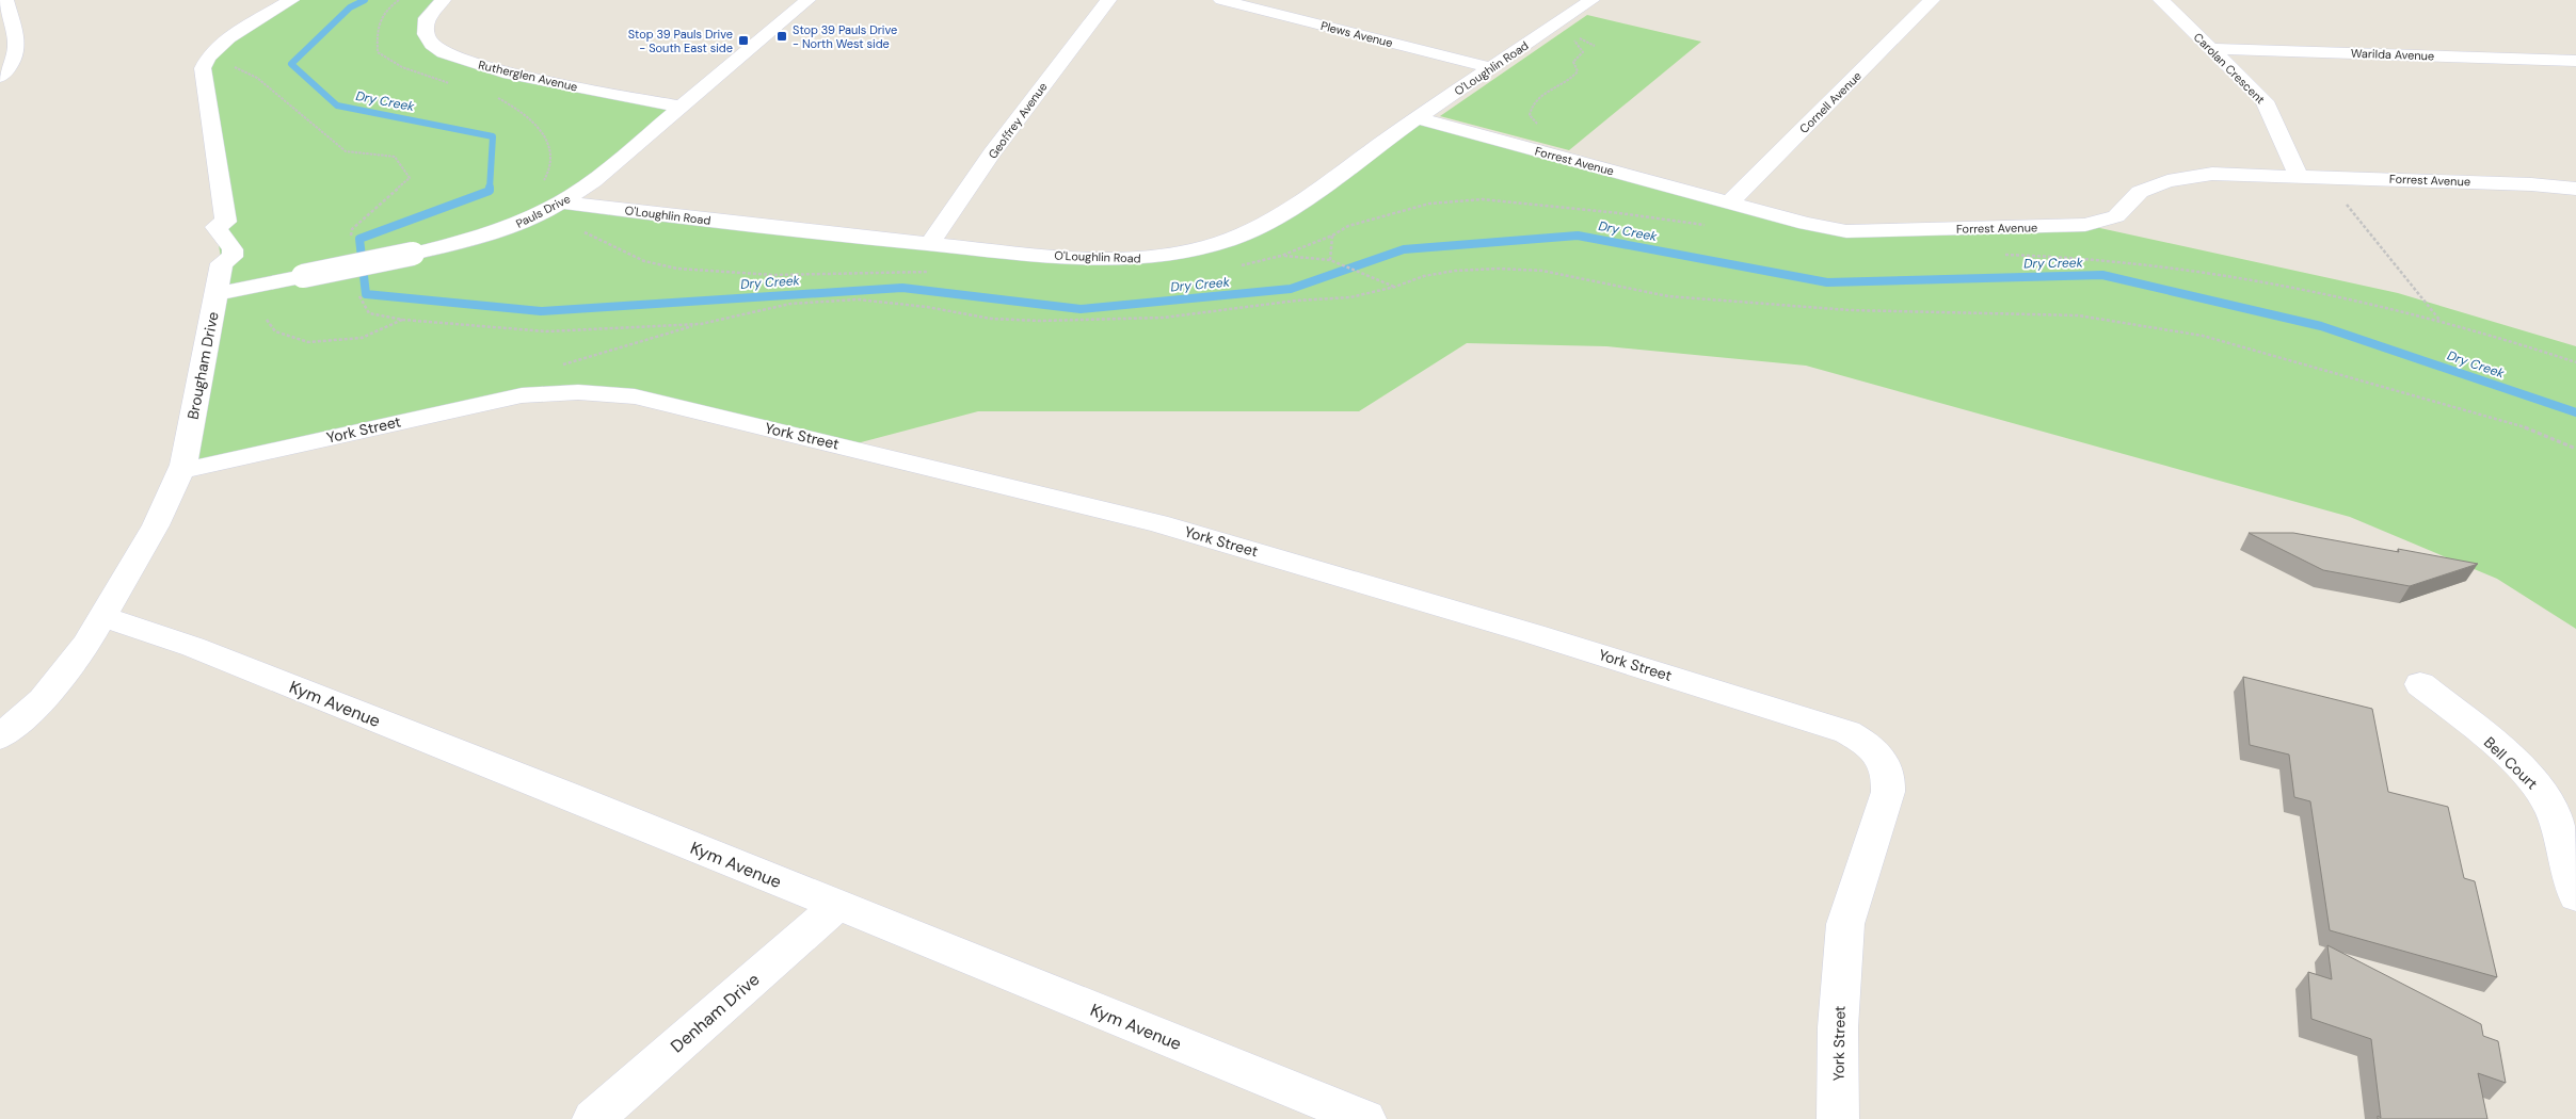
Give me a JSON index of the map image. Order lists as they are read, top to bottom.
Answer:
{
  "streets": {
    "street": [
      "Plews Avenue",
      "Warilda Avenue",
      "O'Loughlin Road",
      "Carolan Crescent",
      "Rutherglen Avenue",
      "Cornell Avenue",
      "Geoffrey Avenue",
      "Forrest Avenue",
      "Pauls Drive",
      "Brougham Drive",
      "York Street",
      "Kym Avenue",
      "Bell Court",
      "Denham Drive"
    ]
  },
  "crossings": [
    ["Plews Avenue", "O'Loughlin Road"],
    ["Warilda Avenue", "Carolan Crescent"],
    ["O'Loughlin Road", "Geoffrey Avenue"],
    ["O'Loughlin Road", "Forrest Avenue"],
    ["O'Loughlin Road", "Pauls Drive"],
    ["Carolan Crescent", "Forrest Avenue"],
    ["Rutherglen Avenue", "Pauls Drive"],
    ["Cornell Avenue", "Forrest Avenue"],
    ["Pauls Drive", "Brougham Drive"],
    ["Brougham Drive", "York Street"],
    ["Brougham Drive", "Kym Avenue"],
    ["Kym Avenue", "Denham Drive"]
  ],
  "water": ["Dry Creek"],
  "places": {
    "transit": ["Stop 39 Pauls Drive - North West side", "Stop 39 Pauls Drive - South East side"]
  }
}
